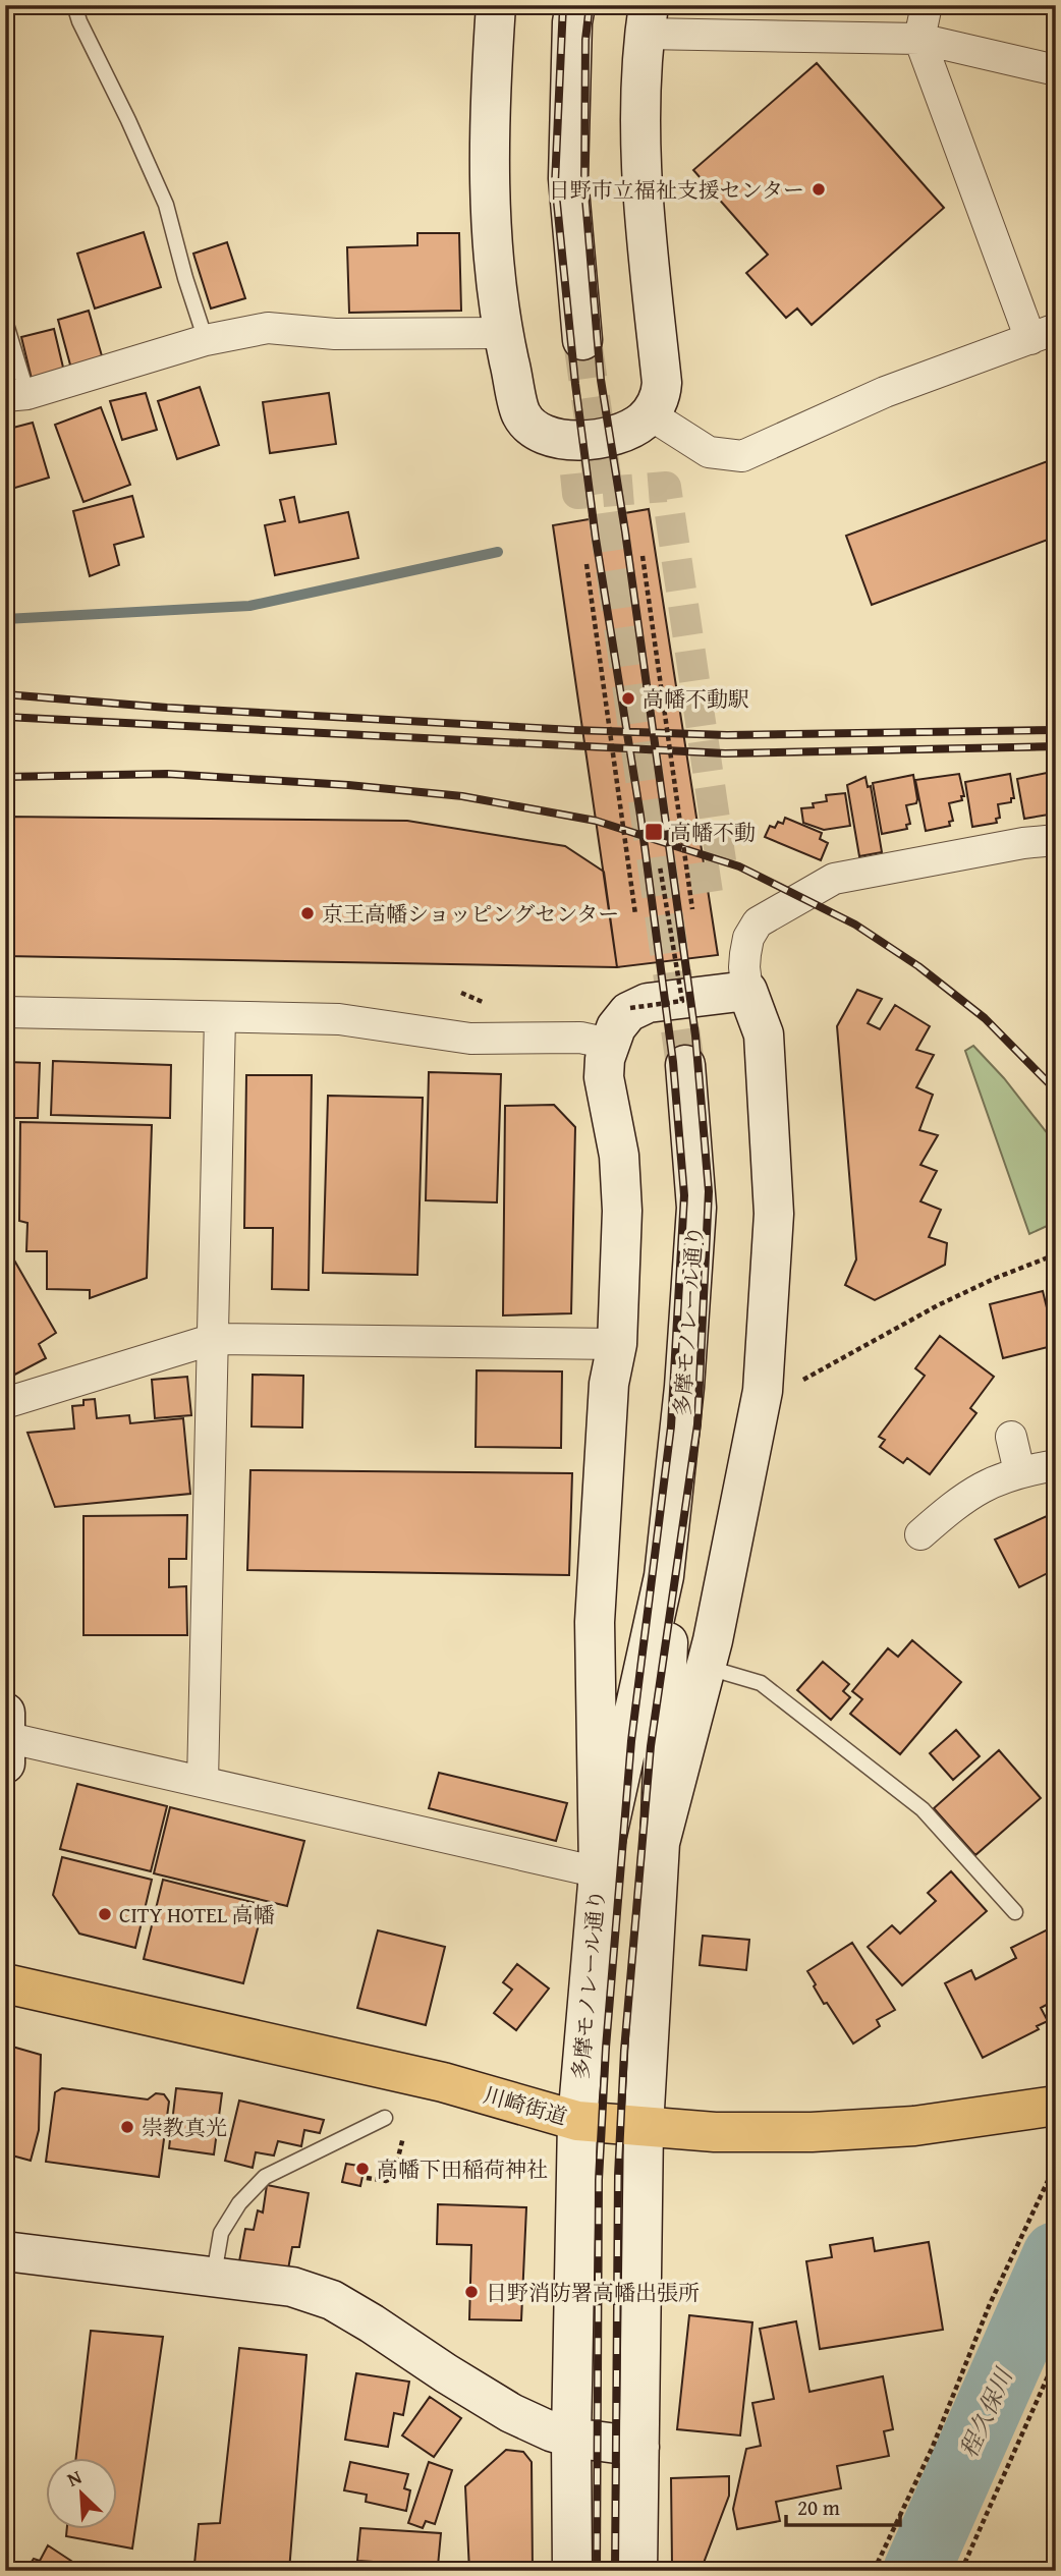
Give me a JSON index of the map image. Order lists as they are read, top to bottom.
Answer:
{
  "streets": {
    "main road": ["多摩モノレール通り", "川崎街道"]
  },
  "crossings": [
    ["多摩モノレール通り", "川崎街道"]
  ],
  "water": ["程久保川"],
  "places": {
    "other": [
      "日野市立福祉支援センター",
      "高幡不動駅",
      "京王高幡ショッピングセンター",
      "CITY HOTEL 高幡",
      "崇教真光",
      "高幡下田稲荷神社",
      "日野消防署高幡出張所"
    ],
    "transit": ["高幡不動"]
  },
  "scale_bar": "20 m",
  "north": "top left"
}
